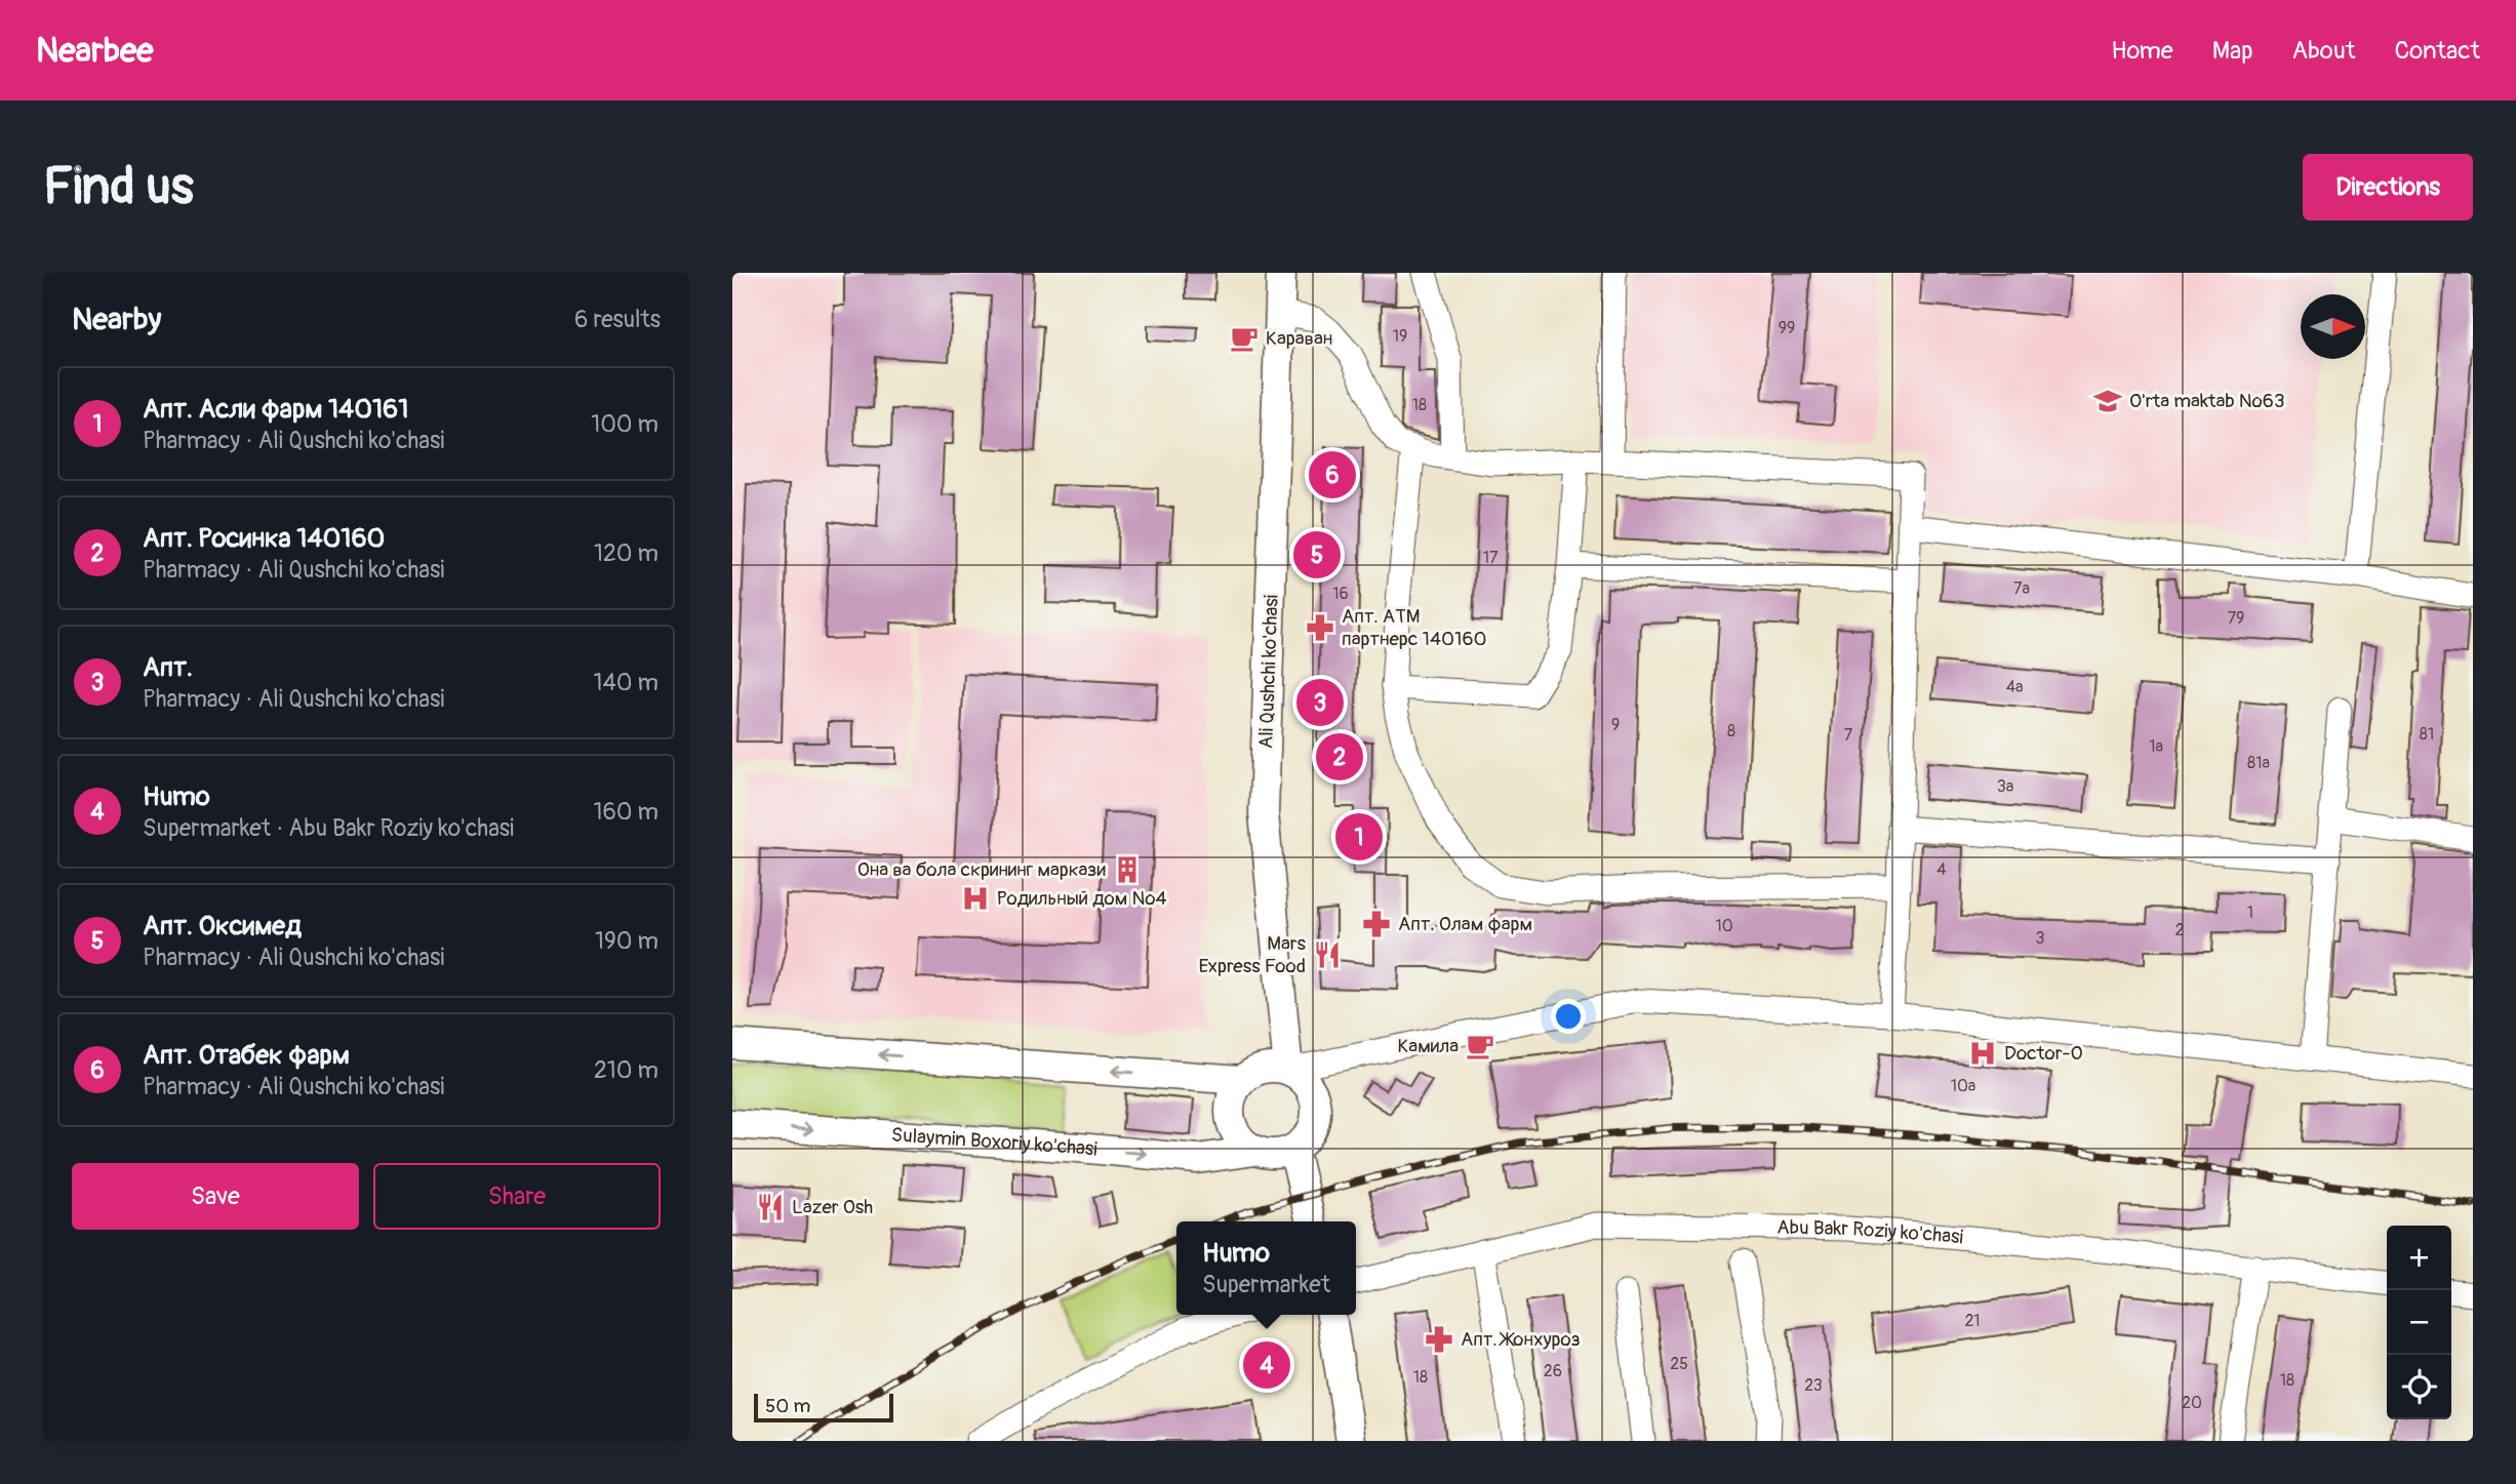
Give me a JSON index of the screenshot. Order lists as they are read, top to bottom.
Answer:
{
  "streets": {
    "main road": ["Ali Qushchi ko'chasi", "Sulaymin Boxoriy ko'chasi"],
    "street": ["Abu Bakr Roziy ko'chasi"]
  },
  "crossings": [
    ["Ali Qushchi ko'chasi", "Sulaymin Boxoriy ko'chasi"]
  ],
  "places": {
    "cafe": ["Караван", "Камила"],
    "school or university": ["O'rta maktab №63"],
    "pharmacy": ["Апт. АТМ партнерс 140160", "Апт. Олам фарм", "Апт. Жонхуроз"],
    "building": ["Она ва бола скрининг маркази"],
    "hospital": ["Родильный дом №4", "Doctor-O"],
    "restaurant": ["Mars Express Food", "Lazer Osh"]
  },
  "house_numbers": [
    "99",
    "19",
    "18",
    "17",
    "7a",
    "16",
    "79",
    "4a",
    "9",
    "8",
    "81",
    "7",
    "1a",
    "81a",
    "3a",
    "4",
    "1",
    "10",
    "2",
    "3",
    "10а",
    "21",
    "25",
    "26",
    "18",
    "18",
    "23",
    "20"
  ],
  "scale_bar": "50 m",
  "north": "right",
  "page": {
    "header": "Nearbee",
    "nav": [
      "Home",
      "Map",
      "About",
      "Contact"
    ],
    "buttons": [
      "Directions",
      ["Save", "Share"]
    ],
    "title": "Find us",
    "heading": ["Nearby", "6 results"],
    "list": [
      {
        "mark": "1",
        "name": "Апт. Асли фарм 140161",
        "note": "Pharmacy · Ali Qushchi ko'chasi",
        "value": "100 m"
      },
      {
        "mark": "2",
        "name": "Апт. Росинка 140160",
        "note": "Pharmacy · Ali Qushchi ko'chasi",
        "value": "120 m"
      },
      {
        "mark": "3",
        "name": "Апт.",
        "note": "Pharmacy · Ali Qushchi ko'chasi",
        "value": "140 m"
      },
      {
        "mark": "4",
        "name": "Humo",
        "note": "Supermarket · Abu Bakr Roziy ko'chasi",
        "value": "160 m"
      },
      {
        "mark": "5",
        "name": "Апт. Оксимед",
        "note": "Pharmacy · Ali Qushchi ko'chasi",
        "value": "190 m"
      },
      {
        "mark": "6",
        "name": "Апт. Отабек фарм",
        "note": "Pharmacy · Ali Qushchi ko'chasi",
        "value": "210 m"
      }
    ],
    "pins": [
      "6",
      "5",
      "3",
      "2",
      "1",
      "4"
    ],
    "popup": ["Humo", "Supermarket"],
    "map_buttons": ["+", "−"],
    "scale": "50 m"
  }
}
